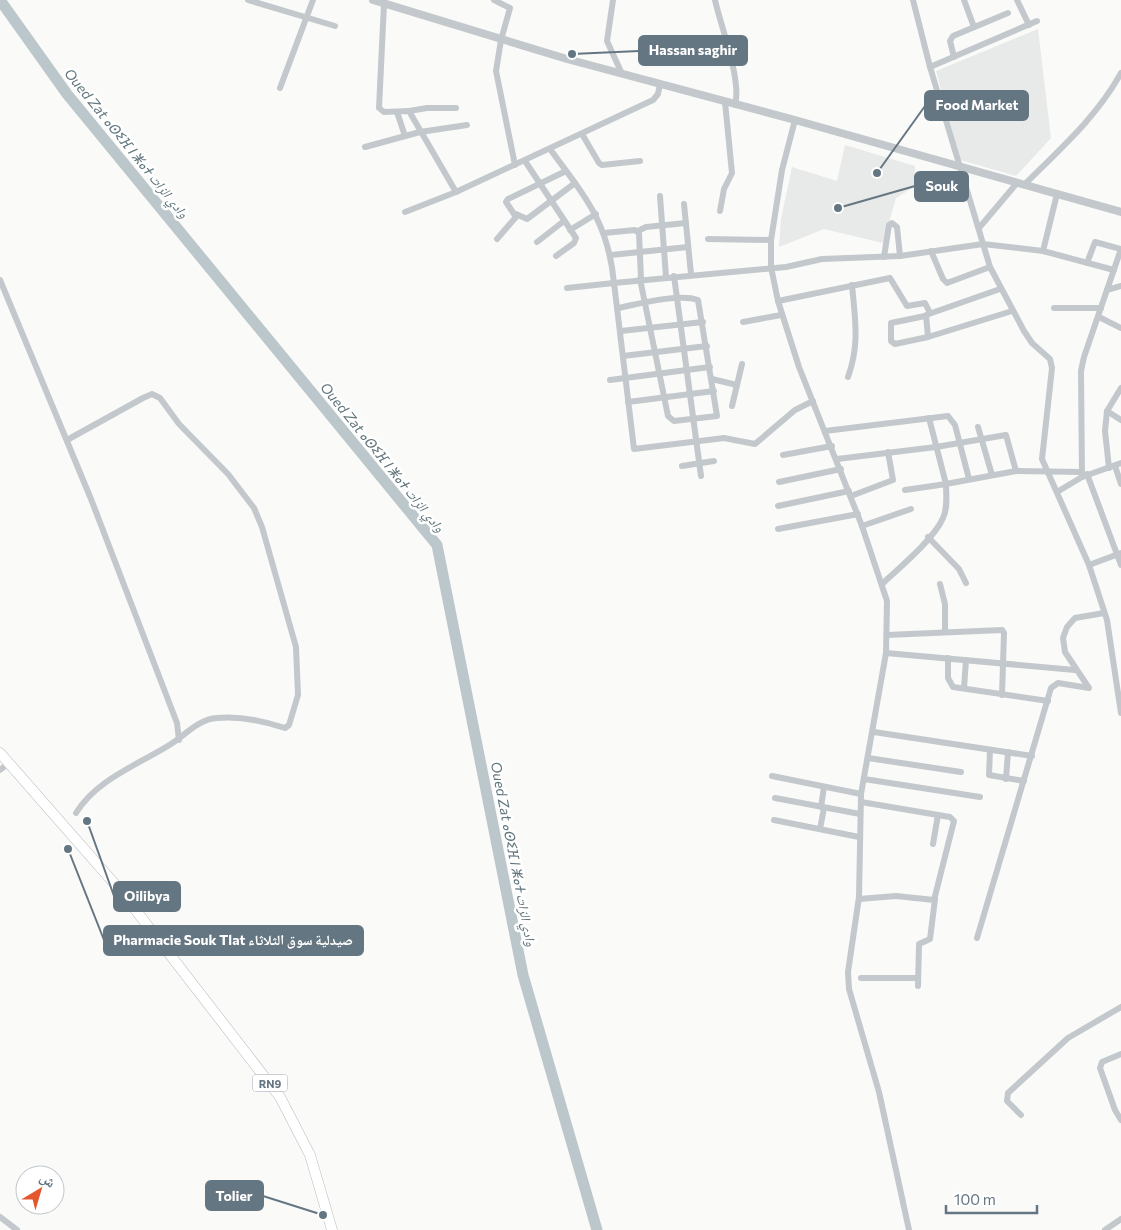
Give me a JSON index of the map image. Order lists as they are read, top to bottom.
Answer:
{
  "streets": {
    "main road": ["RN9"]
  },
  "water": ["Oued Zat ⴰⵙⵉⴼ ⵏ ⵥⴰⵜ وادي الزات"],
  "places": [
    "Hassan saghir",
    "Food Market",
    "Souk",
    "Oilibya",
    "Pharmacie Souk Tlat صيدلية سوق الثلاثاء",
    "Tolier"
  ],
  "scale_bar": "100 m",
  "north": "top right"
}
